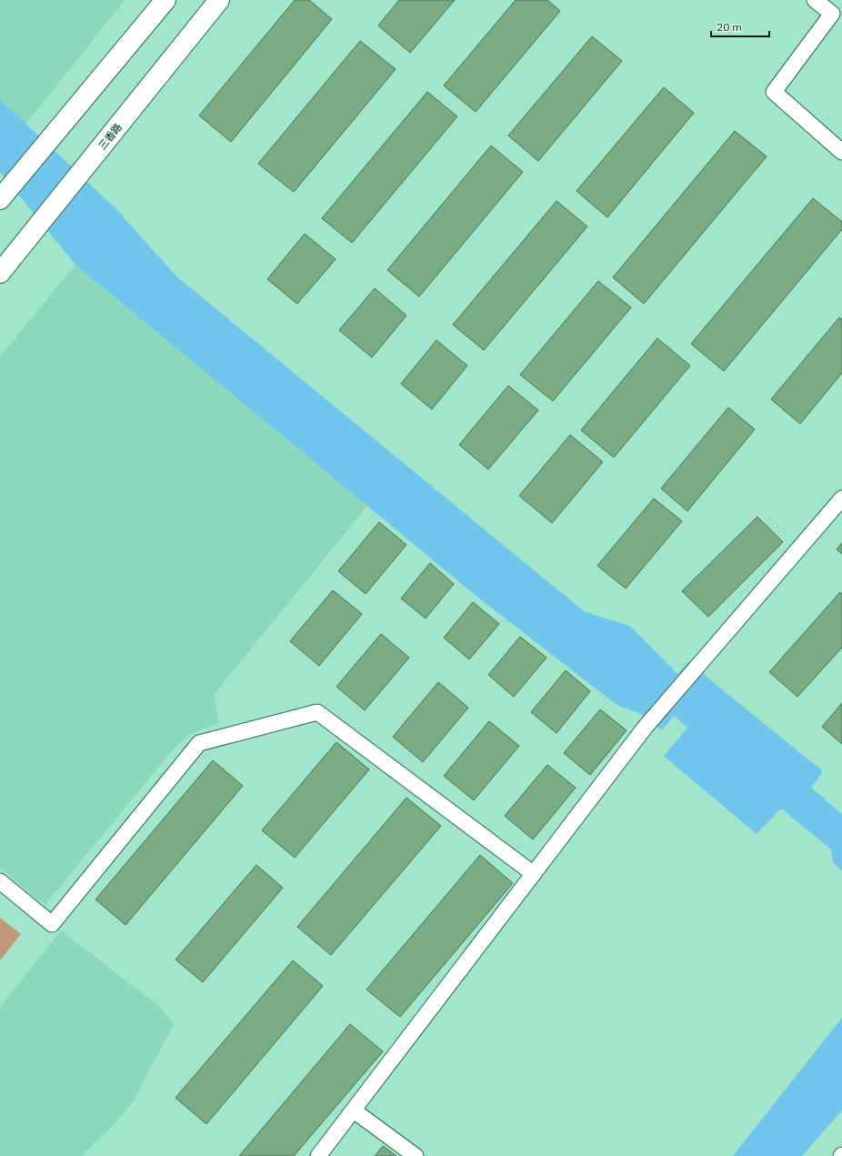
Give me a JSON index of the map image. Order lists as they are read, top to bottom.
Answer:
{
  "streets": {
    "main road": ["三香路"]
  },
  "scale_bar": "20 m"
}
